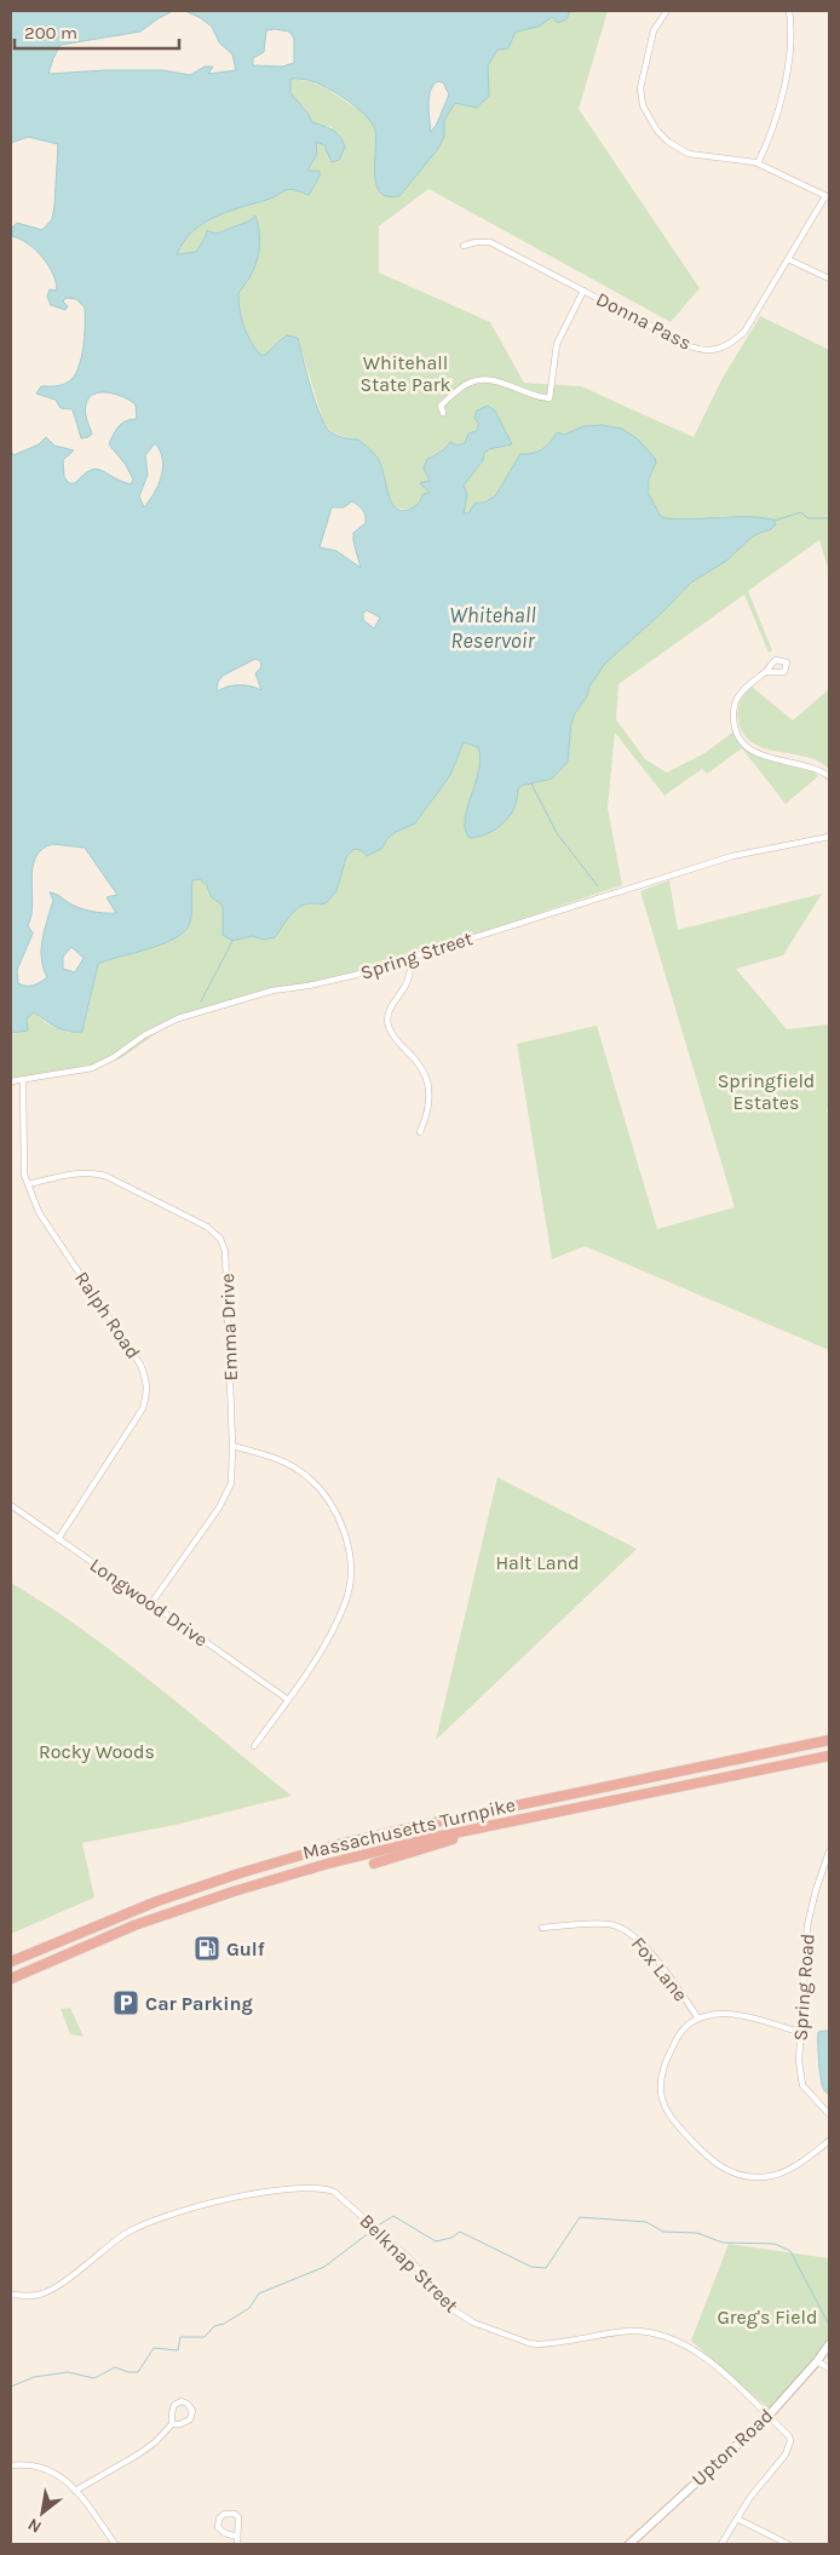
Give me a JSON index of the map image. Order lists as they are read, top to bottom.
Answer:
{
  "streets": {
    "highway": ["Massachusetts Turnpike"],
    "main road": ["Upton Road"],
    "street": [
      "Donna Pass",
      "Spring Street",
      "Ralph Road",
      "Emma Drive",
      "Longwood Drive",
      "Fox Lane",
      "Spring Road",
      "Belknap Street"
    ]
  },
  "crossings": [
    ["Spring Street", "Ralph Road"],
    ["Ralph Road", "Emma Drive"],
    ["Ralph Road", "Longwood Drive"],
    ["Emma Drive", "Longwood Drive"],
    ["Belknap Street", "Upton Road"]
  ],
  "water": ["Whitehall Reservoir"],
  "parks": [
    "Whitehall State Park",
    "Springfield Estates",
    "Halt Land",
    "Rocky Woods",
    "Greg's Field"
  ],
  "places": {
    "fuel station": ["Gulf"],
    "parking": ["Car Parking"]
  },
  "scale_bar": "200 m",
  "north": "bottom left"
}
